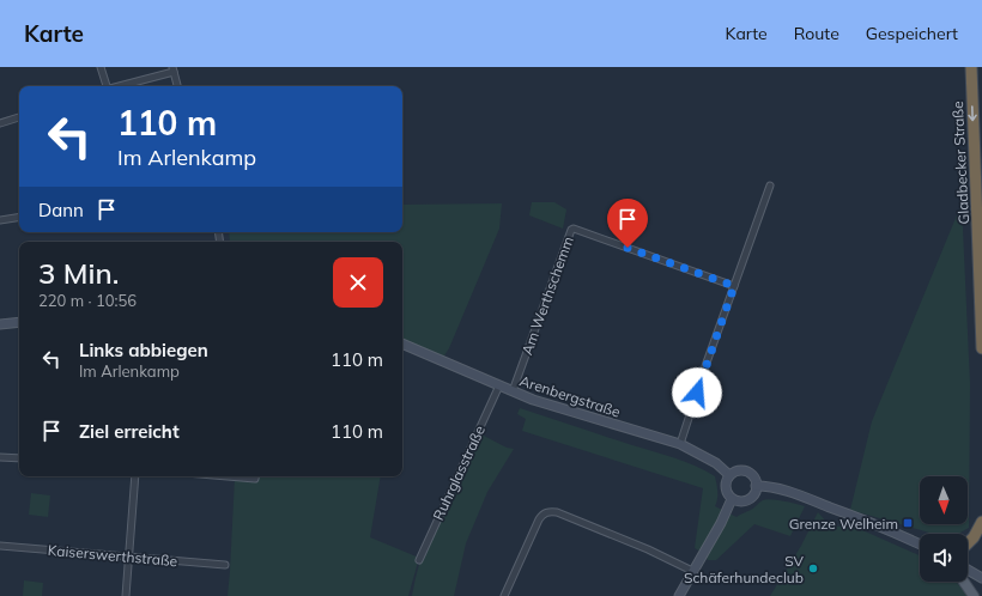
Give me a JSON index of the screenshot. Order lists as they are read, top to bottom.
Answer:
{
  "streets": {
    "highway": ["Gladbecker Straße"],
    "main road": ["Arenbergstraße"],
    "street": ["Am Werthschemm", "Ruhrglasstraße", "Kaiserswerthstraße"]
  },
  "crossings": [
    ["Am Werthschemm", "Arenbergstraße"],
    ["Arenbergstraße", "Ruhrglasstraße"]
  ],
  "one_way": ["Gladbecker Straße"],
  "places": {
    "transit": ["Grenze Welheim"],
    "other": ["SV Schäferhundeclub"]
  },
  "north": "bottom",
  "page": {
    "header": "Karte",
    "nav": ["Karte", "Route", "Gespeichert"],
    "turn": ["110 m", "Im Arlenkamp"],
    "then": "Dann",
    "heading": ["3 Min.", "220 m · 10:56"],
    "list": [
      {
        "name": "Links abbiegen",
        "note": "Im Arlenkamp",
        "value": "110 m"
      },
      {
        "name": "Ziel erreicht",
        "value": "110 m"
      }
    ]
  }
}
